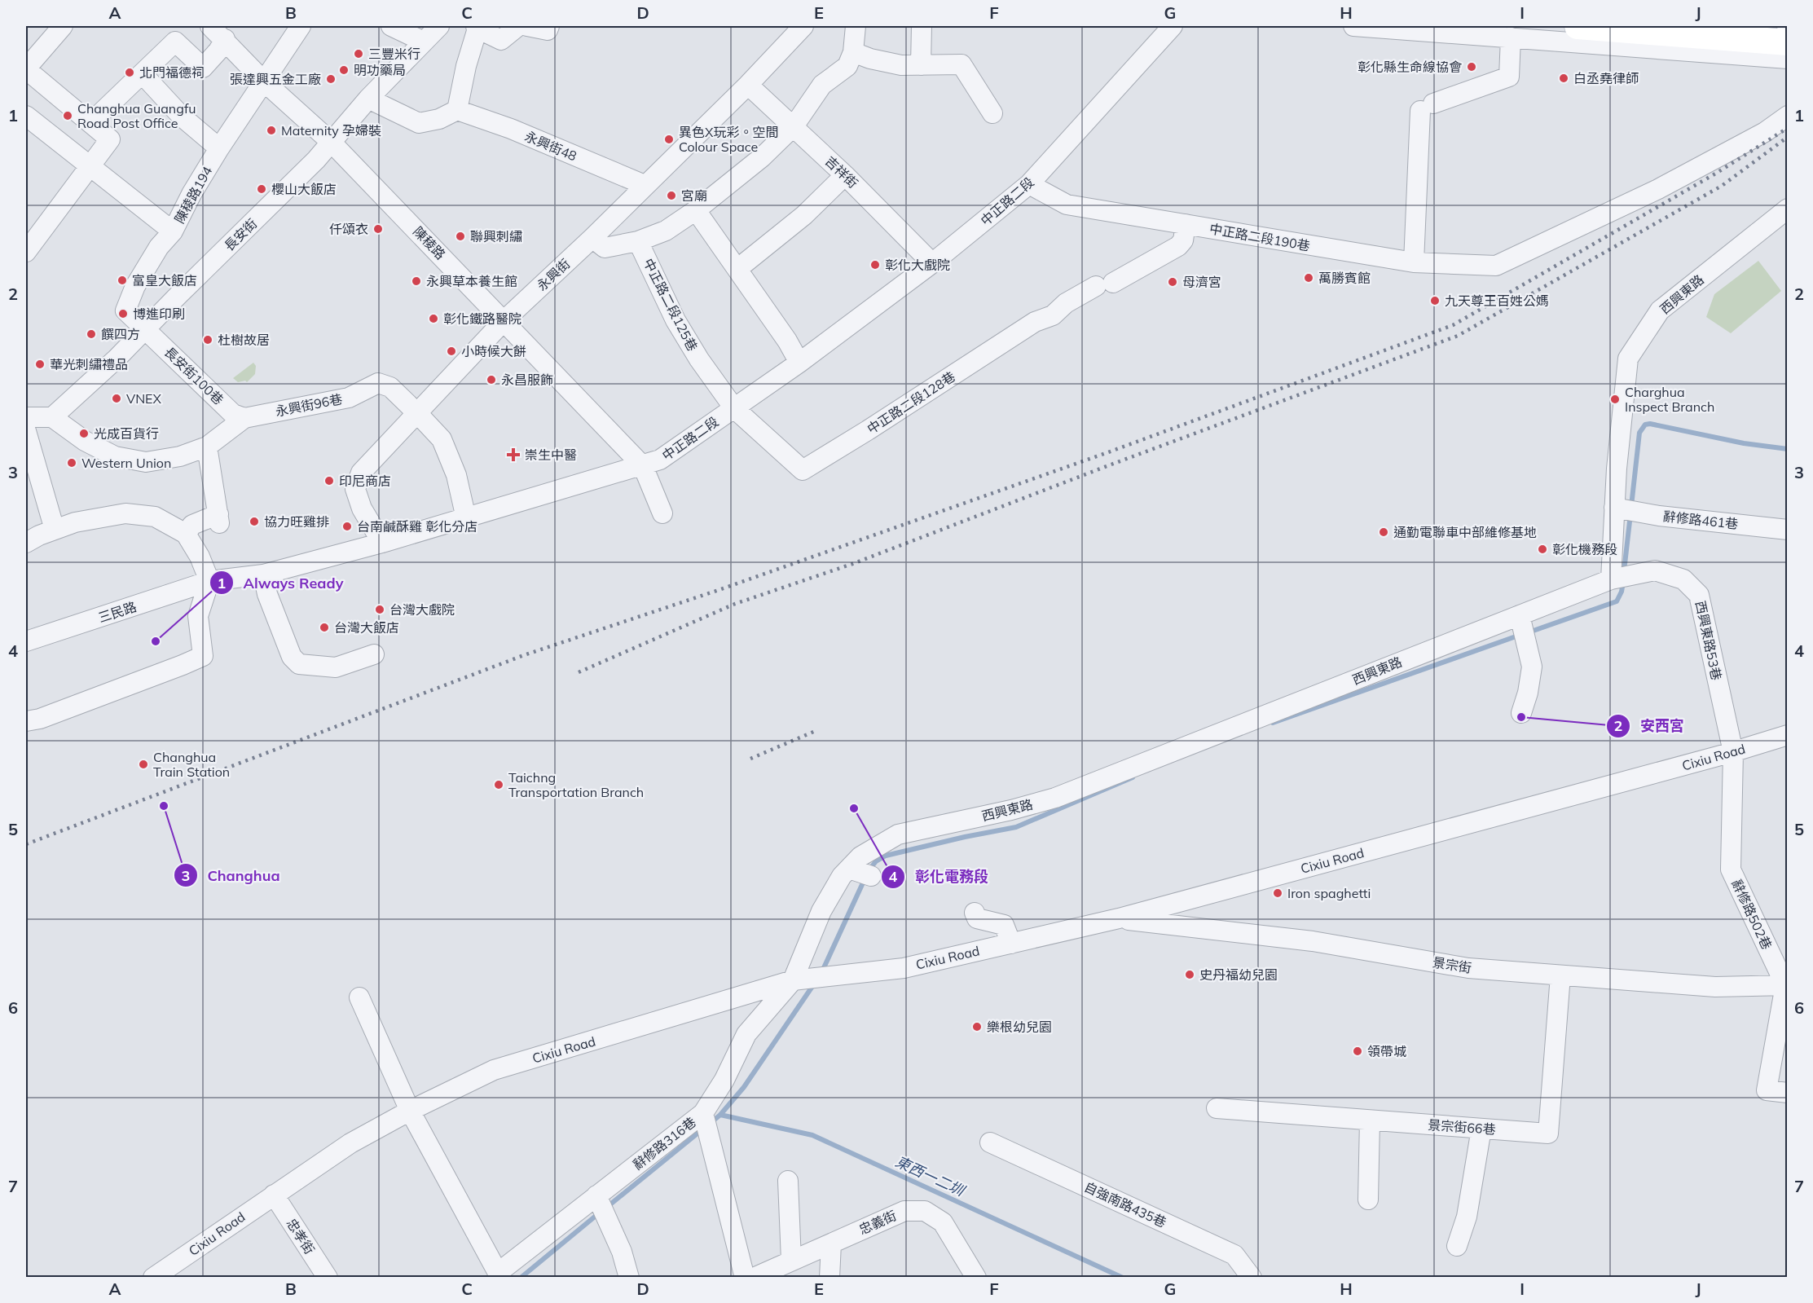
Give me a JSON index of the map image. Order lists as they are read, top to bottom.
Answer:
{
  "streets": {
    "street": [
      "永興街48",
      "吉祥街",
      "陳稜路194",
      "中正路二段",
      "長安街",
      "中正路二段190巷",
      "陳稜路",
      "永興街",
      "西興東路",
      "中正路二段125巷",
      "長安街100巷",
      "中正路二段128巷",
      "永興街96巷",
      "辭修路461巷",
      "三民路",
      "西興東路53巷",
      "Cixiu Road",
      "辭修路502巷",
      "景宗街",
      "景宗街66巷",
      "辭修路316巷",
      "自強南路435巷",
      "忠義街",
      "忠孝街"
    ]
  },
  "crossings": [
    ["永興街48", "永興街"],
    ["吉祥街", "中正路二段"],
    ["吉祥街", "永興街"],
    ["陳稜路194", "長安街"],
    ["陳稜路194", "陳稜路"],
    ["陳稜路194", "長安街100巷"],
    ["中正路二段", "中正路二段190巷"],
    ["中正路二段", "陳稜路"],
    ["中正路二段", "永興街"],
    ["中正路二段", "中正路二段125巷"],
    ["中正路二段", "中正路二段128巷"],
    ["中正路二段", "永興街96巷"],
    ["中正路二段", "三民路"],
    ["長安街", "陳稜路"],
    ["長安街", "長安街100巷"],
    ["中正路二段190巷", "中正路二段128巷"],
    ["陳稜路", "永興街"],
    ["永興街", "永興街96巷"],
    ["西興東路", "辭修路461巷"],
    ["西興東路", "西興東路53巷"],
    ["西興東路", "Cixiu Road"],
    ["西興東路", "辭修路316巷"],
    ["中正路二段125巷", "中正路二段128巷"],
    ["長安街100巷", "永興街96巷"],
    ["西興東路53巷", "Cixiu Road"],
    ["西興東路53巷", "辭修路502巷"],
    ["Cixiu Road", "辭修路502巷"],
    ["Cixiu Road", "景宗街"],
    ["Cixiu Road", "辭修路316巷"],
    ["Cixiu Road", "忠孝街"],
    ["辭修路502巷", "景宗街"],
    ["景宗街", "景宗街66巷"]
  ],
  "water": ["東西一二圳"],
  "places": {
    "other": [
      "三豐米行",
      "彰化縣生命線協會",
      "明功藥局",
      "北門福德祠",
      "白丞堯律師",
      "張達興五金工廠",
      "Changhua Guangfu Road Post Office",
      "Maternity 孕婦裝",
      "異色X玩彩。空間 Colour Space",
      "櫻山大飯店",
      "宮廟",
      "仟頌衣",
      "聯興刺繡",
      "彰化大戲院",
      "萬勝賓館",
      "富皇大飯店",
      "永興草本養生館",
      "母濟宮",
      "九天尊王百姓公媽",
      "博進印刷",
      "彰化鐵路醫院",
      "饌四方",
      "杜樹故居",
      "小時候大餅",
      "華光刺繡禮品",
      "永昌服飾",
      "VNEX",
      "Charghua Inspect Branch",
      "光成百貨行",
      "Western Union",
      "印尼商店",
      "協力旺雞排",
      "台南鹹酥雞 彰化分店",
      "通勤電聯車中部維修基地",
      "彰化機務段",
      "台灣大戲院",
      "台灣大飯店",
      "Always Ready",
      "安西宮",
      "Changhua Train Station",
      "Taichng Transportation Branch",
      "Changhua",
      "彰化電務段",
      "Iron spaghetti",
      "史丹福幼兒園",
      "樂根幼兒園",
      "領帶城"
    ],
    "health": ["崇生中醫"]
  },
  "grid": {
    "columns": [
      "A",
      "B",
      "C",
      "D",
      "E",
      "F",
      "G",
      "H",
      "I",
      "J"
    ],
    "rows": [
      "1",
      "2",
      "3",
      "4",
      "5",
      "6",
      "7"
    ]
  }
}
